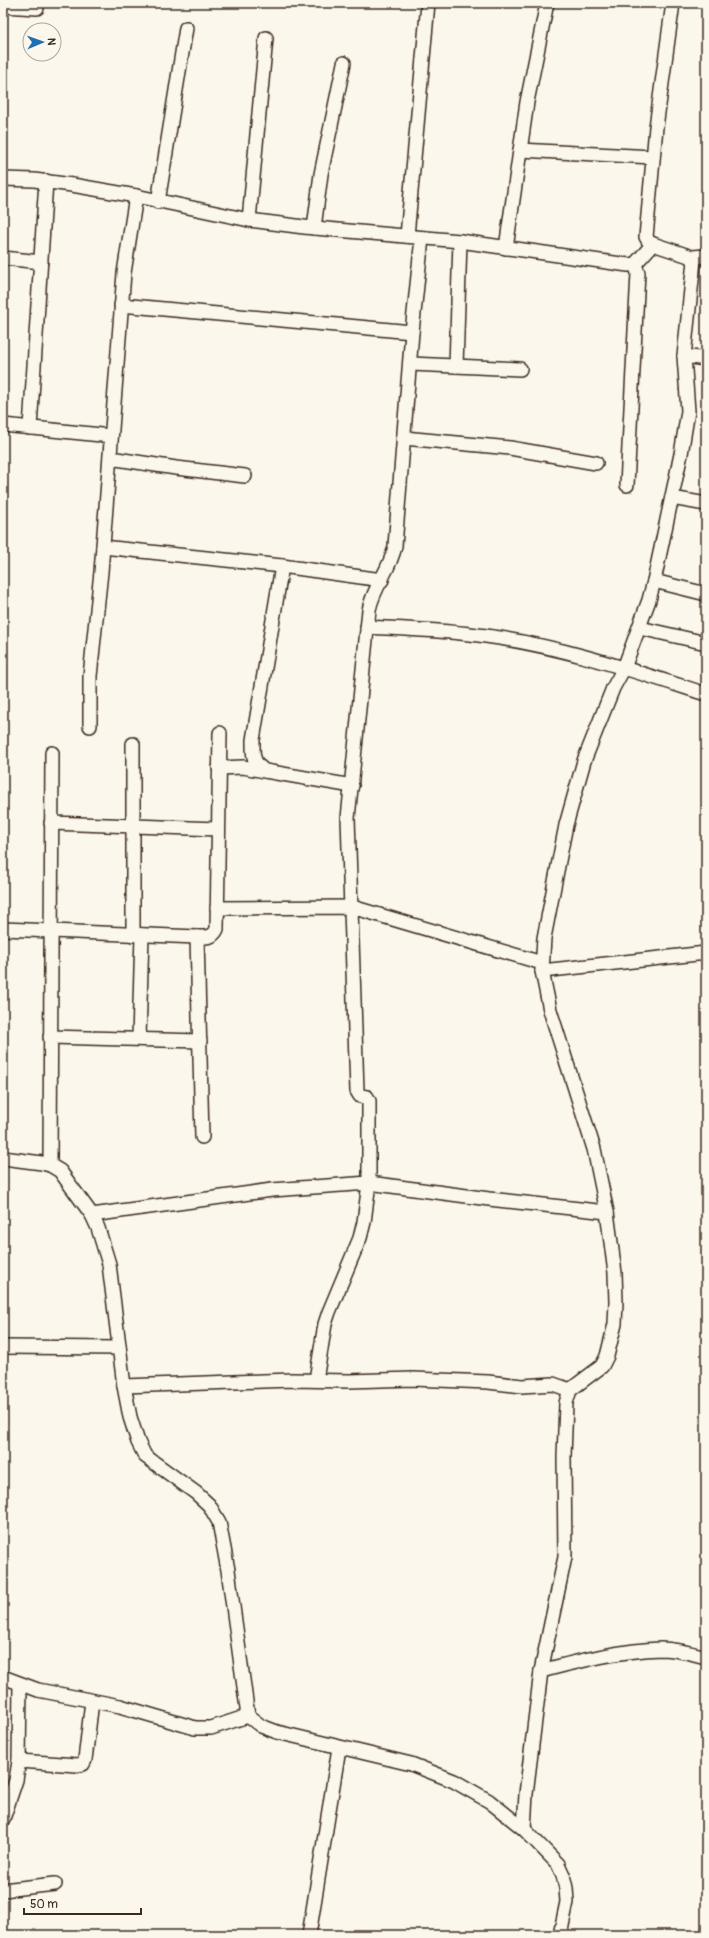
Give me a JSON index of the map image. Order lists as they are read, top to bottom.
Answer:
{
  "scale_bar": "50 m",
  "north": "right"
}
